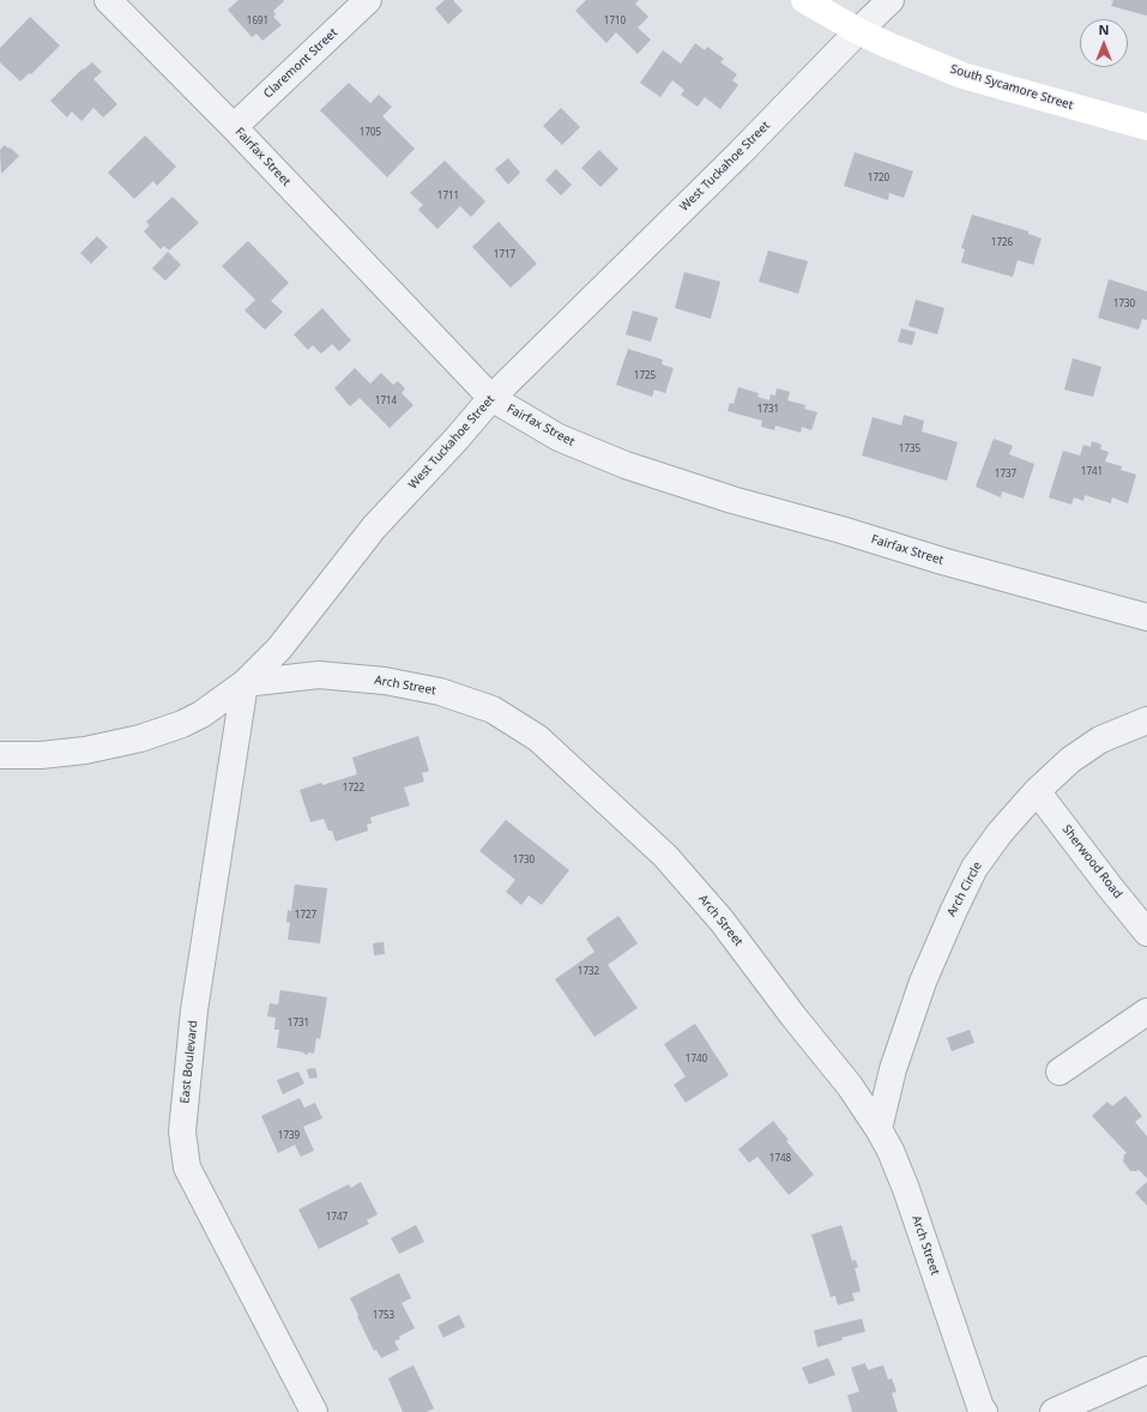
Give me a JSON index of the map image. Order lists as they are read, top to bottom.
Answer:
{
  "streets": {
    "main road": ["South Sycamore Street"],
    "street": [
      "Claremont Street",
      "Fairfax Street",
      "West Tuckahoe Street",
      "Arch Street",
      "Sherwood Road",
      "Arch Circle",
      "East Boulevard"
    ]
  },
  "crossings": [
    ["Claremont Street", "Fairfax Street"],
    ["South Sycamore Street", "West Tuckahoe Street"],
    ["Fairfax Street", "West Tuckahoe Street"],
    ["West Tuckahoe Street", "Arch Street"],
    ["West Tuckahoe Street", "East Boulevard"],
    ["Arch Street", "Arch Circle"],
    ["Arch Street", "East Boulevard"],
    ["Sherwood Road", "Arch Circle"]
  ],
  "house_numbers": [
    "1691",
    "1710",
    "1705",
    "1720",
    "1711",
    "1726",
    "1717",
    "1730",
    "1725",
    "1714",
    "1731",
    "1735",
    "1741",
    "1737",
    "1722",
    "1730",
    "1727",
    "1732",
    "1731",
    "1740",
    "1739",
    "1748",
    "1747",
    "1753"
  ],
  "north": "top"
}
